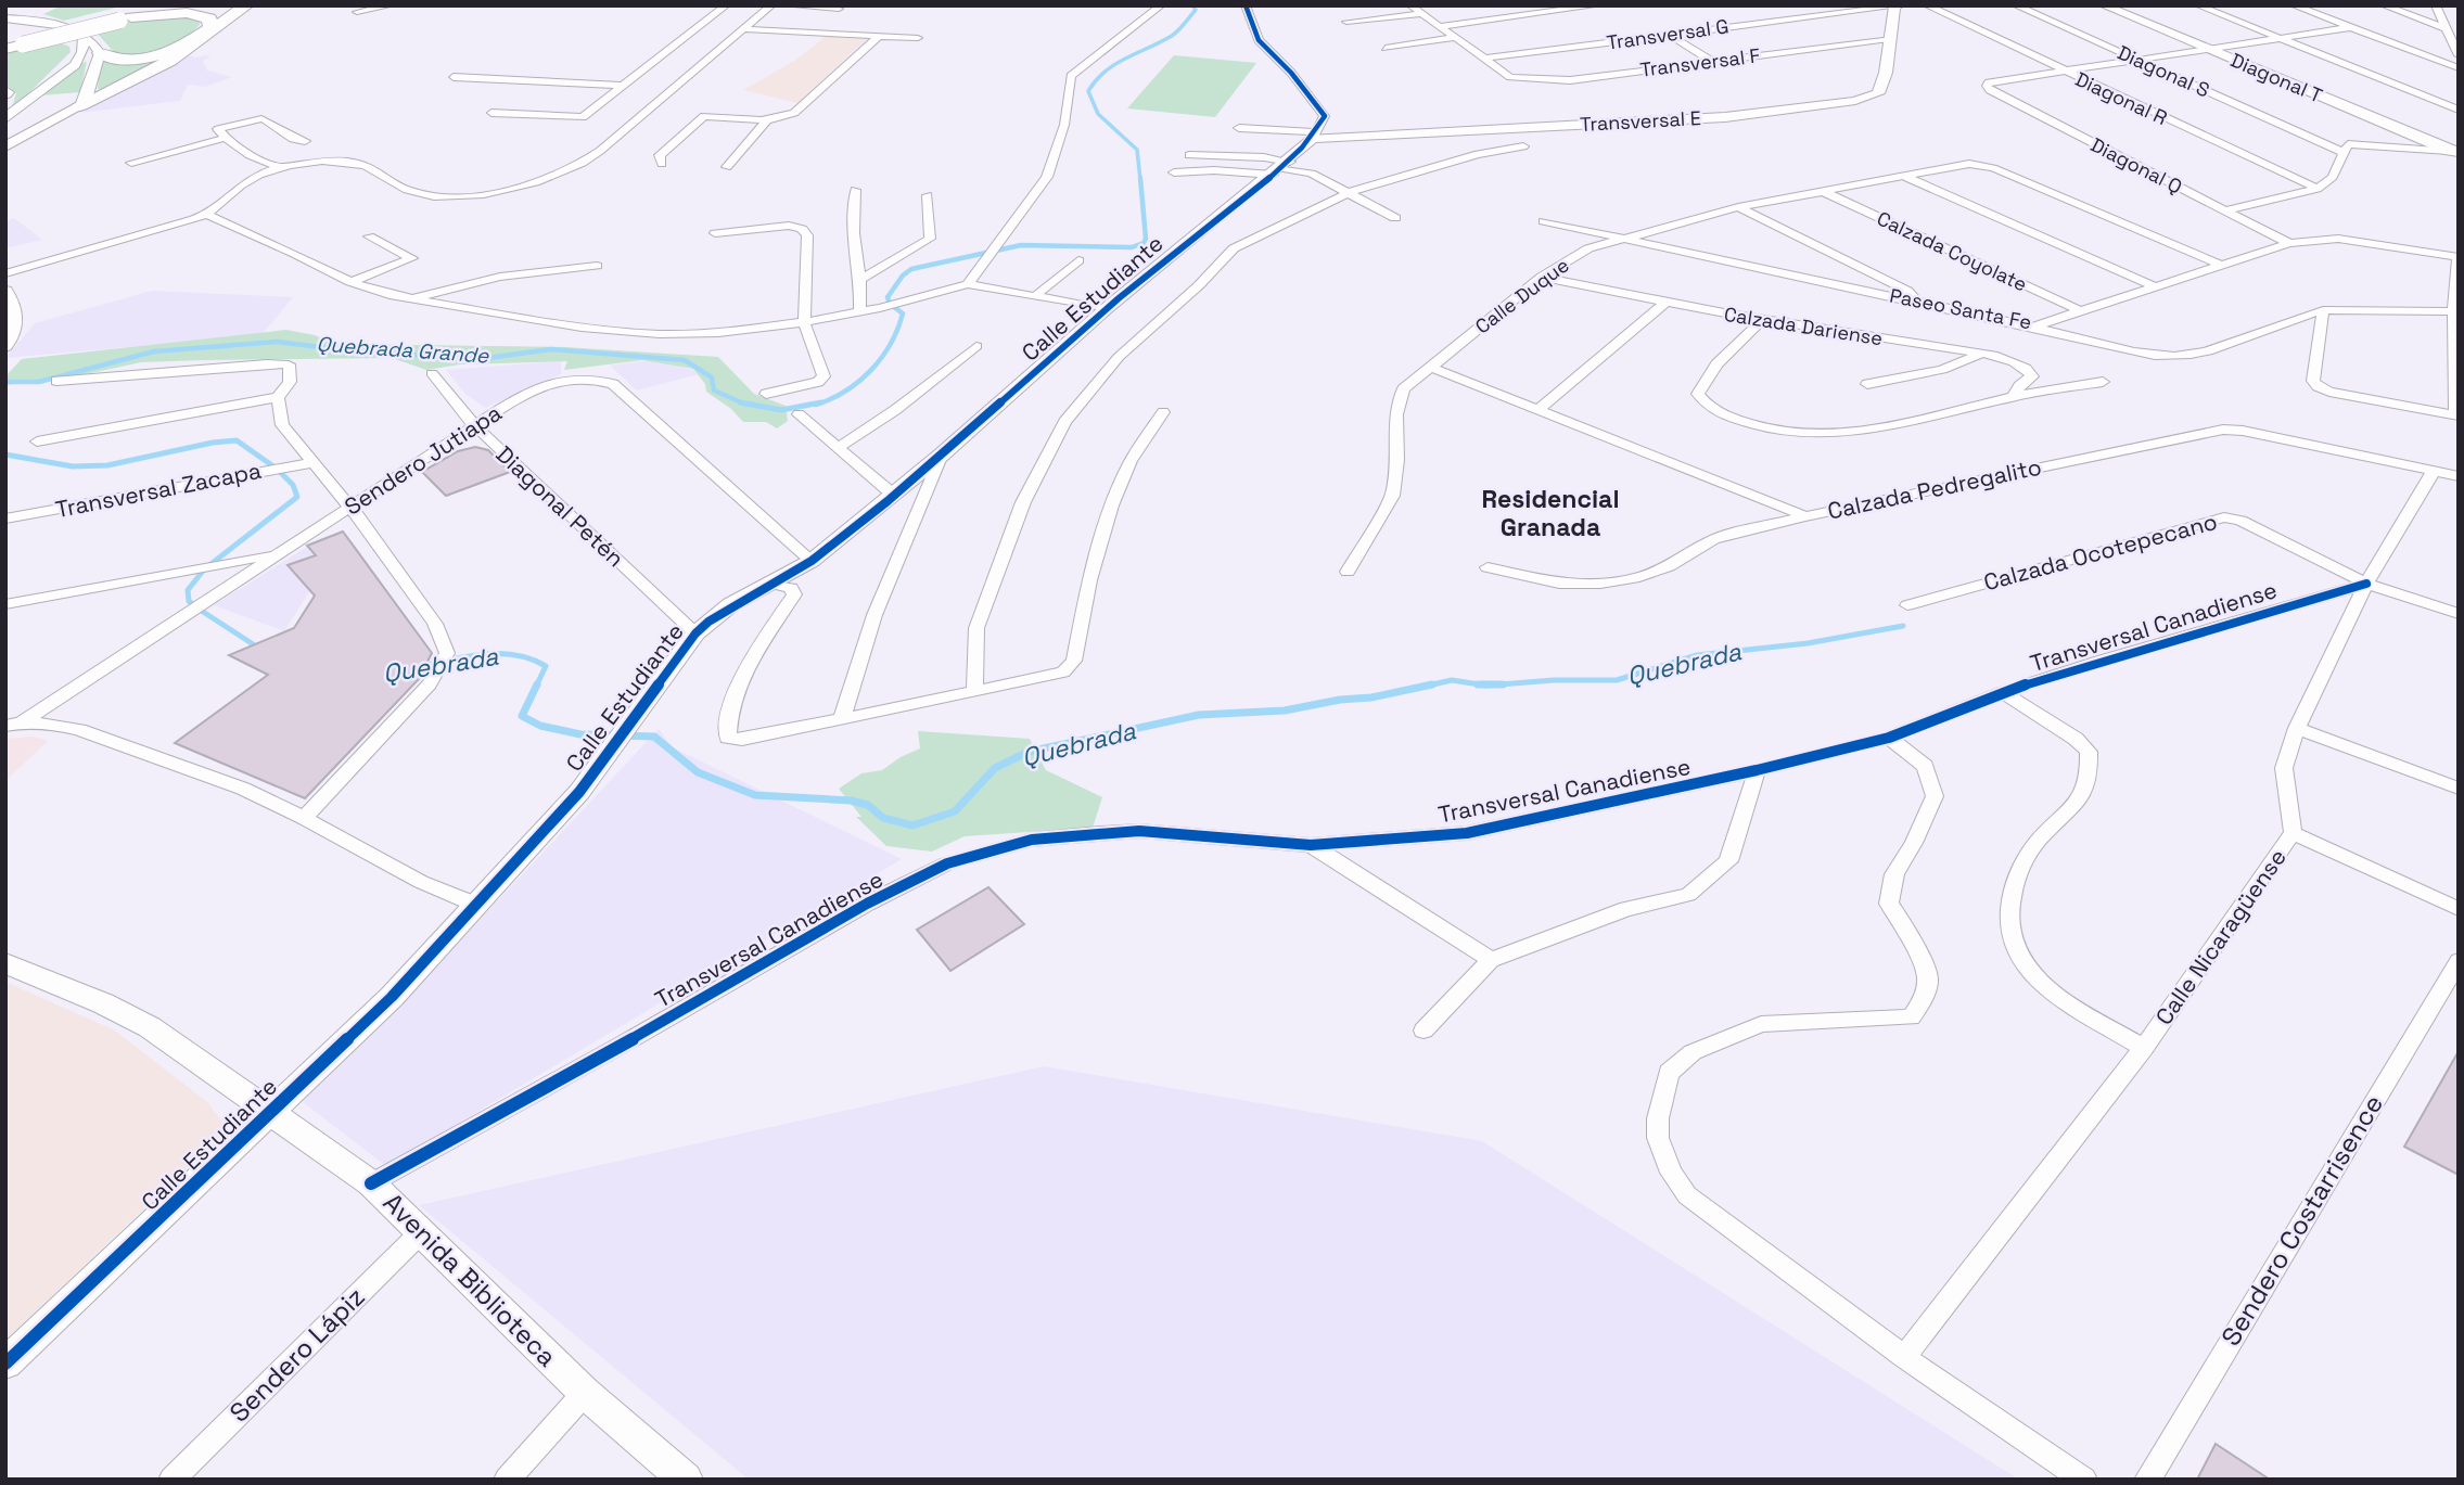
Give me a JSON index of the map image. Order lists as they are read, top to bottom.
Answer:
{
  "streets": {
    "street": [
      "Transversal G",
      "Transversal F",
      "Diagonal S",
      "Diagonal T",
      "Diagonal R",
      "Transversal E",
      "Diagonal Q",
      "Calzada Coyolate",
      "Calle Duque",
      "Calle Estudiante",
      "Paseo Santa Fe",
      "Calzada Dariense",
      "Sendero Jutiapa",
      "Calzada Pedregalito",
      "Transversal Zacapa",
      "Diagonal Petén",
      "Calzada Ocotepecano",
      "Transversal Canadiense",
      "Calle Nicaragüense",
      "Sendero Costarrisence",
      "Avenida Biblioteca",
      "Sendero Lápiz"
    ]
  },
  "crossings": [
    ["Transversal G", "Transversal F"],
    ["Transversal G", "Transversal E"],
    ["Transversal F", "Transversal E"],
    ["Diagonal S", "Diagonal T"],
    ["Diagonal R", "Diagonal Q"],
    ["Transversal E", "Calle Estudiante"],
    ["Diagonal Q", "Paseo Santa Fe"],
    ["Calzada Coyolate", "Calle Duque"],
    ["Calzada Coyolate", "Paseo Santa Fe"],
    ["Calle Duque", "Paseo Santa Fe"],
    ["Calle Duque", "Calzada Dariense"],
    ["Calle Duque", "Calzada Pedregalito"],
    ["Calle Estudiante", "Sendero Jutiapa"],
    ["Calle Estudiante", "Diagonal Petén"],
    ["Calle Estudiante", "Avenida Biblioteca"],
    ["Sendero Jutiapa", "Diagonal Petén"],
    ["Calzada Pedregalito", "Calle Nicaragüense"],
    ["Calzada Ocotepecano", "Transversal Canadiense"],
    ["Calzada Ocotepecano", "Calle Nicaragüense"],
    ["Transversal Canadiense", "Calle Nicaragüense"],
    ["Transversal Canadiense", "Avenida Biblioteca"],
    ["Avenida Biblioteca", "Sendero Lápiz"]
  ],
  "districts": ["Residencial Granada"],
  "water": ["Quebrada Grande", "Quebrada"]
}
